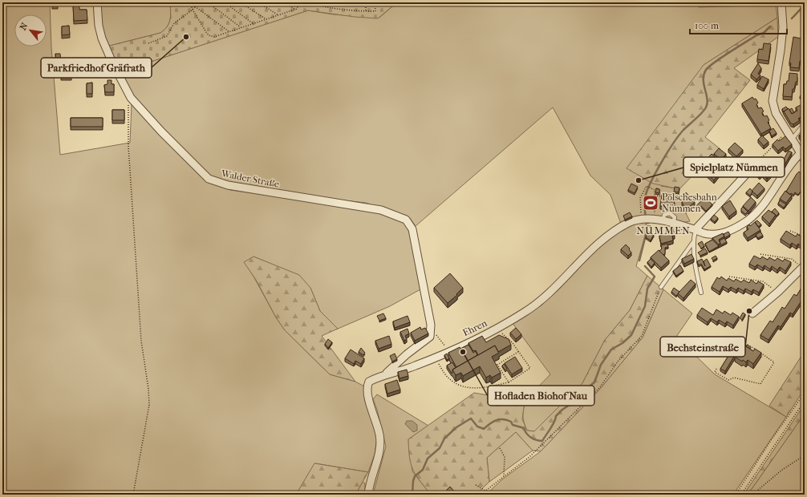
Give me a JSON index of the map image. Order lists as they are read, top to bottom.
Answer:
{
  "streets": {
    "street": ["Walder Straße", "Ehren"]
  },
  "districts": ["NÜMMEN"],
  "places": {
    "other": [
      "Parkfriedhof Gräfrath",
      "Spielplatz Nümmen",
      "Bechsteinstraße",
      "Hofladen Biohof Nau"
    ],
    "sports": ["Pölschesbahn Nümmen"]
  },
  "scale_bar": "100 m",
  "north": "top left"
}
